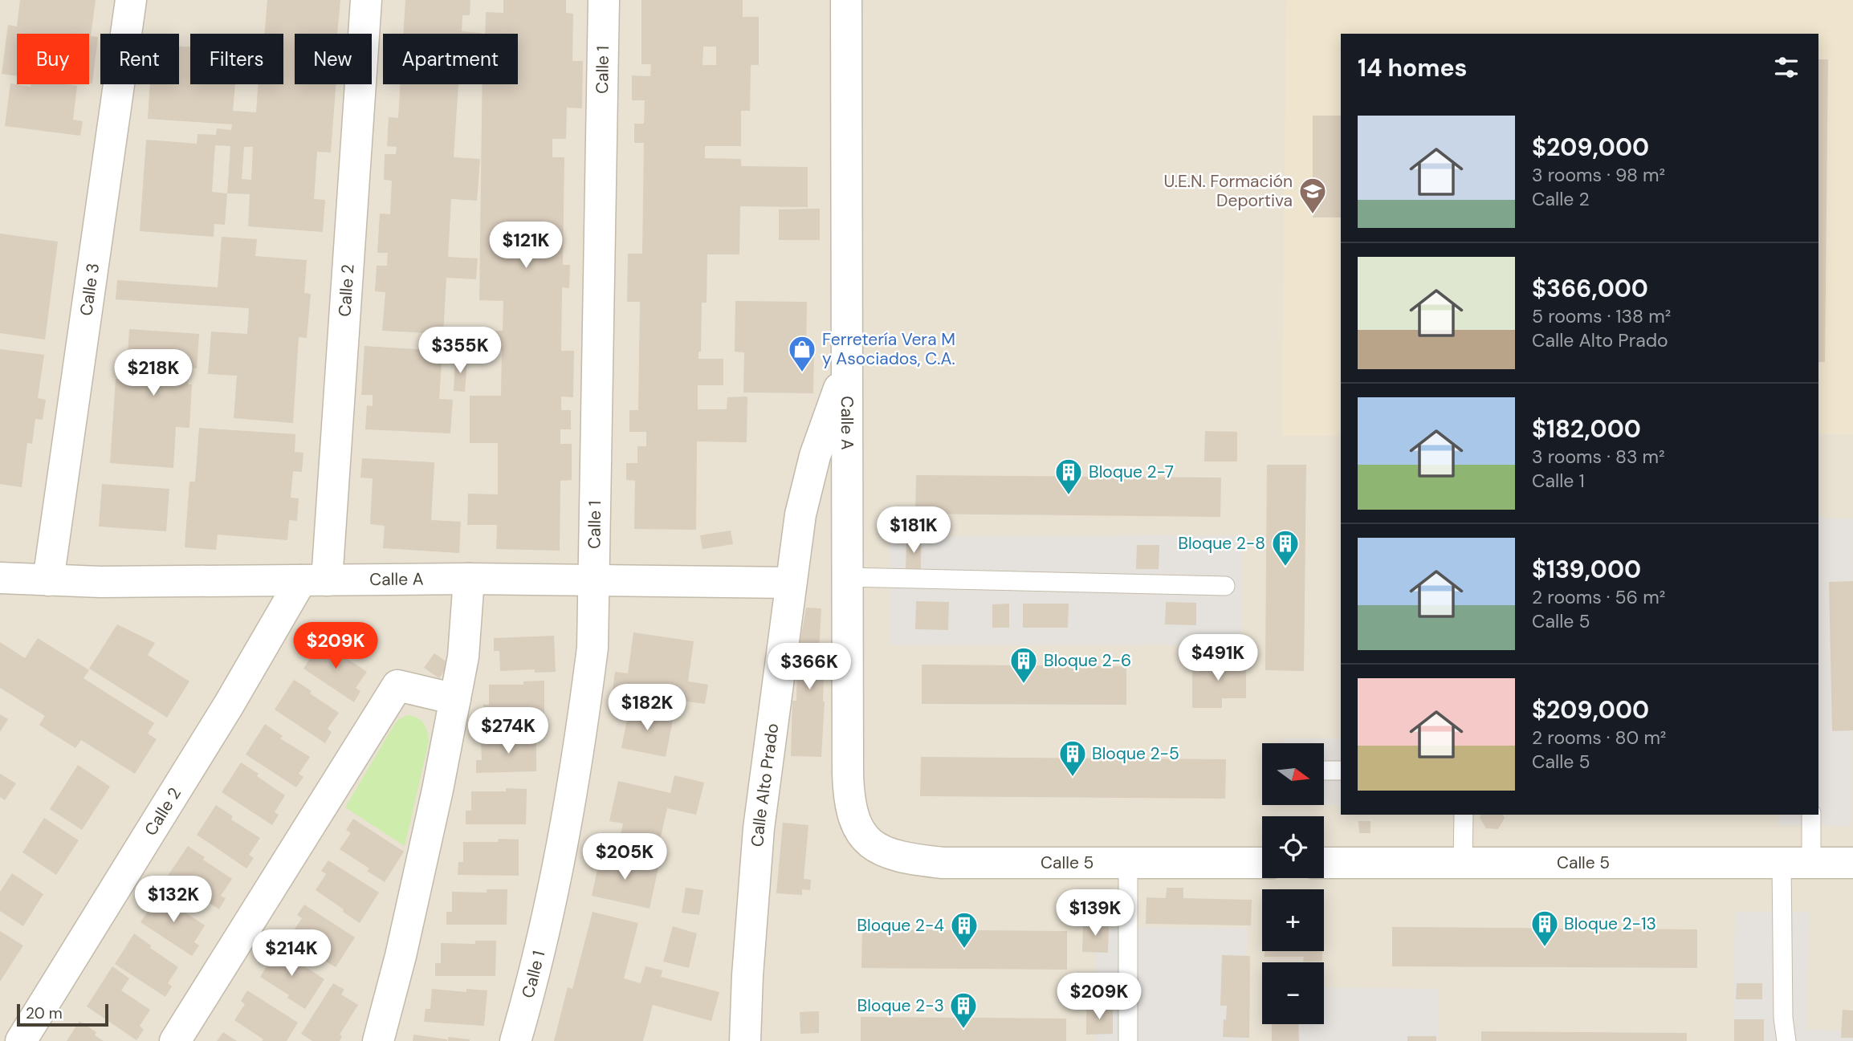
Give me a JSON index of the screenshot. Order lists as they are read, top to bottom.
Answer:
{
  "streets": {
    "street": [
      "Calle 1",
      "Calle 3",
      "Calle 2",
      "Calle A",
      "Calle Alto Prado",
      "Calle 5"
    ]
  },
  "crossings": [
    ["Calle 1", "Calle A"],
    ["Calle 3", "Calle A"],
    ["Calle 2", "Calle A"],
    ["Calle A", "Calle Alto Prado"],
    ["Calle A", "Calle 5"]
  ],
  "places": {
    "school or university": ["U.E.N. Formación Deportiva"],
    "shop": ["Ferretería Vera M y Asociados, C.A."],
    "building": [
      "Bloque 2-7",
      "Bloque 2-8",
      "Bloque 2-6",
      "Bloque 2-5",
      "Bloque 2-13",
      "Bloque 2-4",
      "Bloque 2-3"
    ]
  },
  "scale_bar": "20 m",
  "north": "right",
  "page": {
    "chip": [
      "Buy",
      "Rent",
      "Filters",
      "New",
      "Apartment"
    ],
    "heading": "14 homes",
    "list": [
      {
        "name": "$209,000",
        "note": "3 rooms · 98 m² · Calle 2"
      },
      {
        "name": "$366,000",
        "note": "5 rooms · 138 m² · Calle Alto Prado"
      },
      {
        "name": "$182,000",
        "note": "3 rooms · 83 m² · Calle 1"
      },
      {
        "name": "$139,000",
        "note": "2 rooms · 56 m² · Calle 5"
      },
      {
        "name": "$209,000",
        "note": "2 rooms · 80 m² · Calle 5"
      }
    ],
    "price": [
      "$121K",
      "$355K",
      "$218K",
      "$181K",
      "$209K",
      "$491K",
      "$366K",
      "$182K",
      "$274K",
      "$205K",
      "$132K",
      "$139K",
      "$214K",
      "$209K"
    ],
    "map_buttons": ["+", "−"],
    "scale": "20 m"
  }
}
